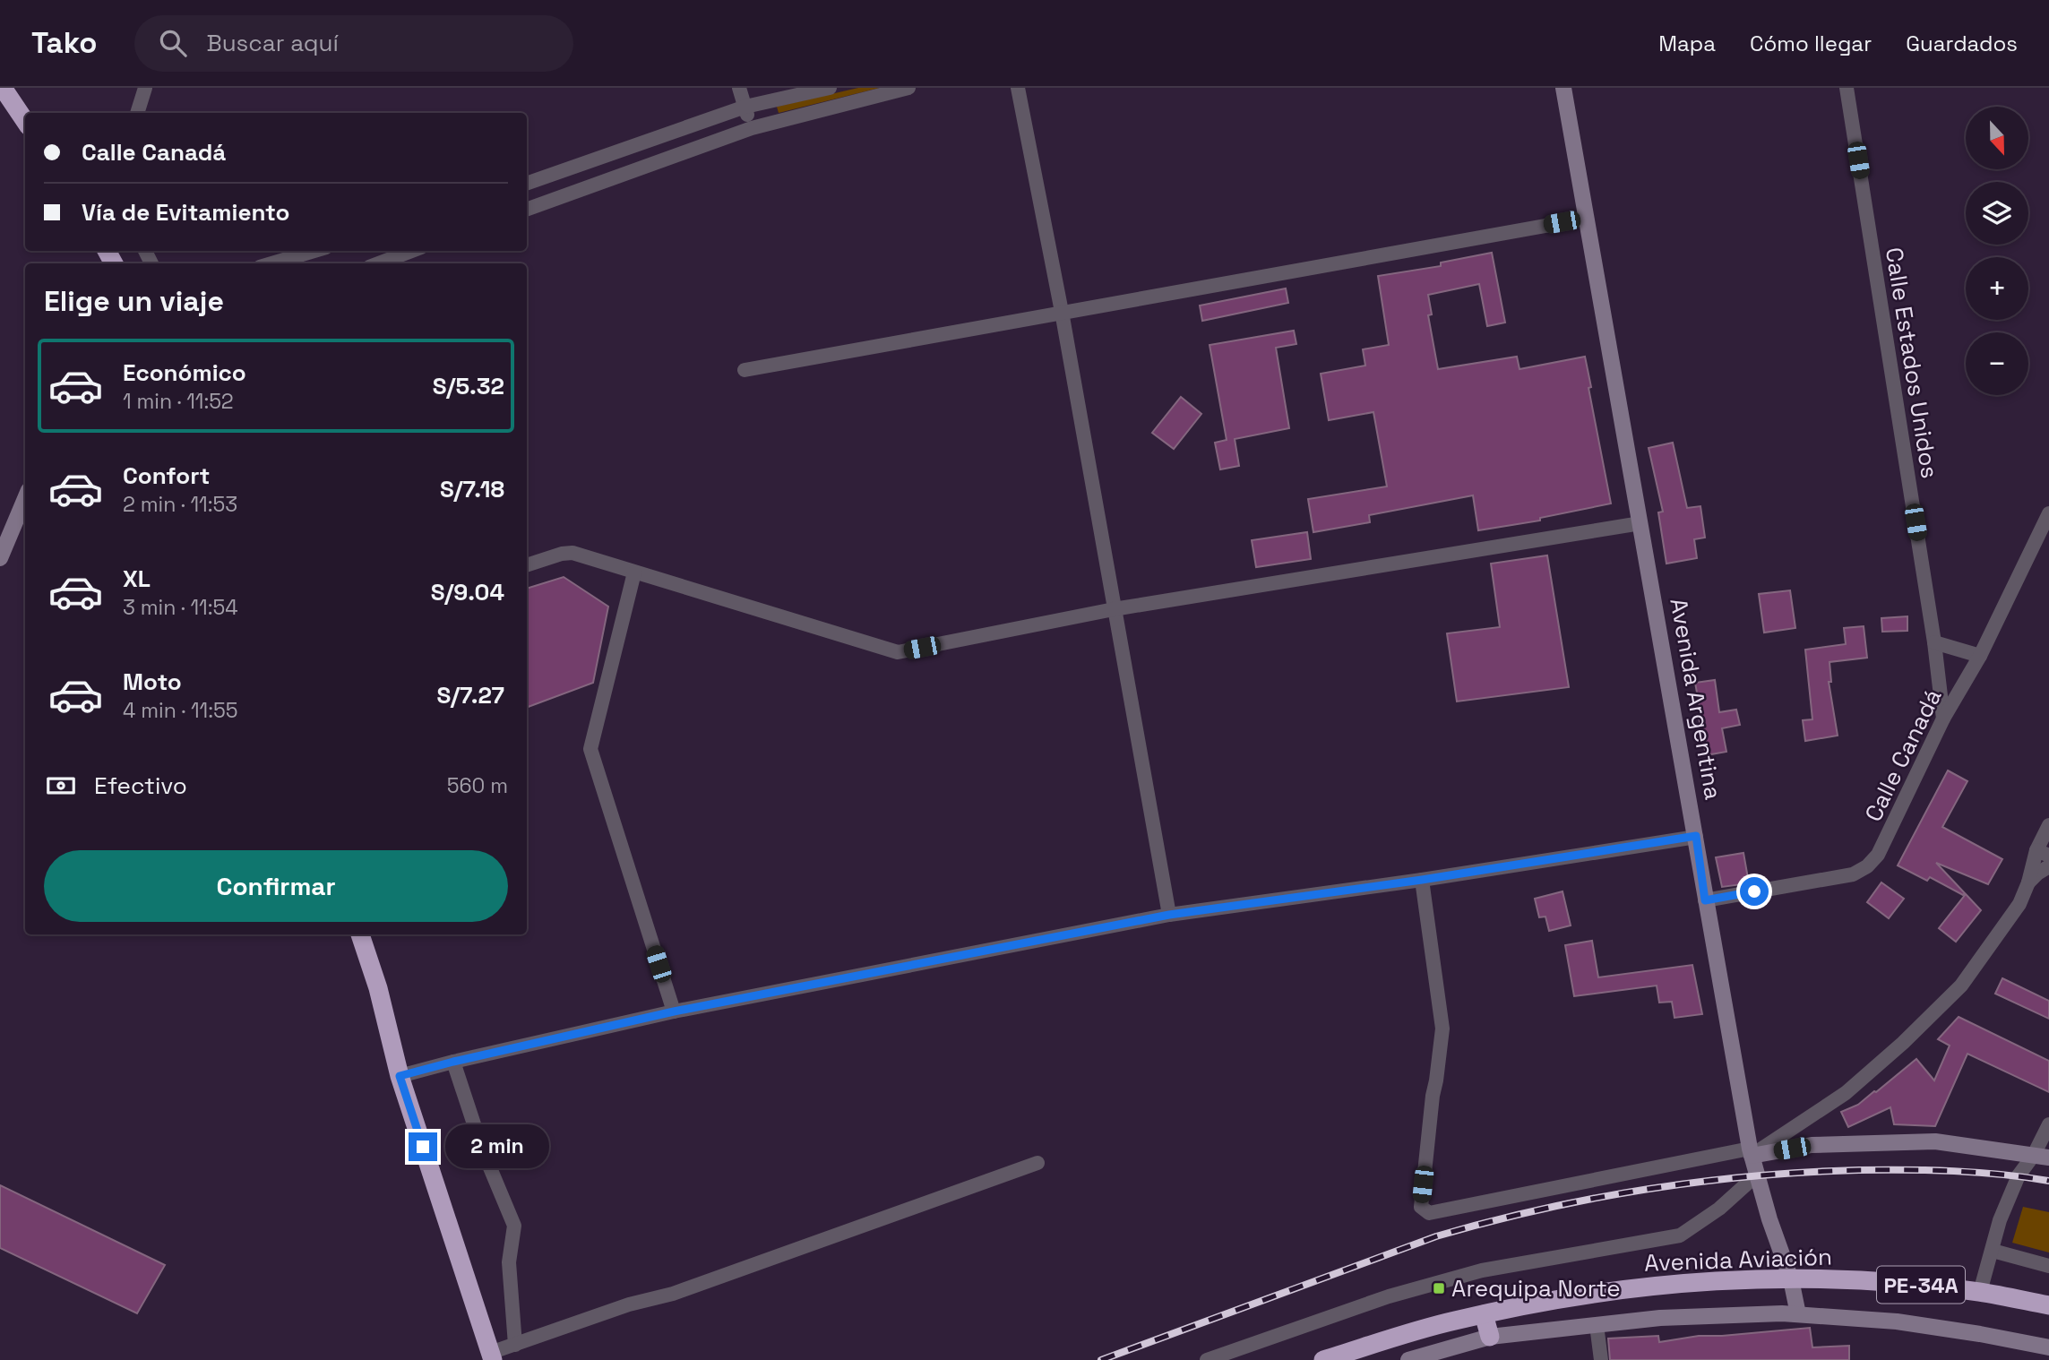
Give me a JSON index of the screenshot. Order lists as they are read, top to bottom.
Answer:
{
  "streets": {
    "highway": ["Avenida Aviación", "PE-34A"],
    "street": ["Calle Estados Unidos", "Avenida Argentina", "Calle Canadá"]
  },
  "crossings": [
    ["Calle Estados Unidos", "Calle Canadá"],
    ["Avenida Argentina", "Calle Canadá"],
    ["Avenida Argentina", "Avenida Aviación"]
  ],
  "places": {
    "transit": ["Arequipa Norte"]
  },
  "north": "bottom",
  "page": {
    "header": "Tako",
    "search": "Buscar aquí",
    "nav": ["Mapa", "Cómo llegar", "Guardados"],
    "map_buttons": ["+", "−"],
    "banner": ["Calle Canadá", "Vía de Evitamiento"],
    "heading": "Elige un viaje",
    "list": [
      {
        "name": "Económico",
        "note": "1 min · 11:52",
        "value": "S/5.32"
      },
      {
        "name": "Confort",
        "note": "2 min · 11:53",
        "value": "S/7.18"
      },
      {
        "name": "XL",
        "note": "3 min · 11:54",
        "value": "S/9.04"
      },
      {
        "name": "Moto",
        "note": "4 min · 11:55",
        "value": "S/7.27"
      }
    ],
    "pay": ["Efectivo", "560 m"],
    "buttons": "Confirmar",
    "bubble": "2 min"
  }
}
